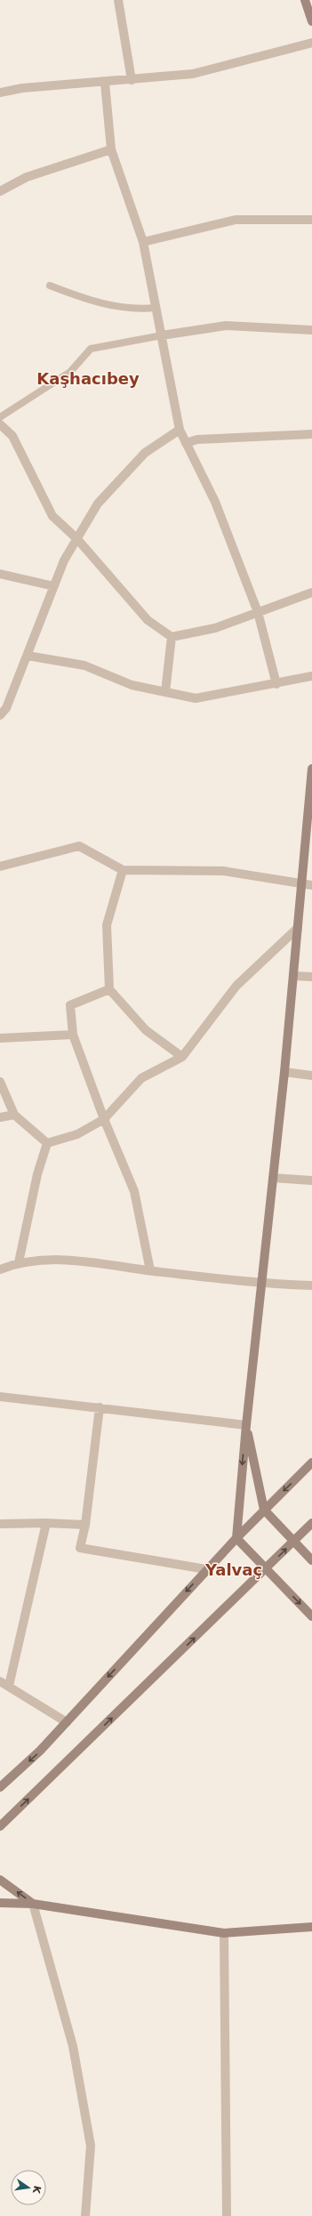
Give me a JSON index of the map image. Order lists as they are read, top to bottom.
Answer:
{
  "districts": ["Kaşhacıbey", "Yalvaç"],
  "north": "right"
}
